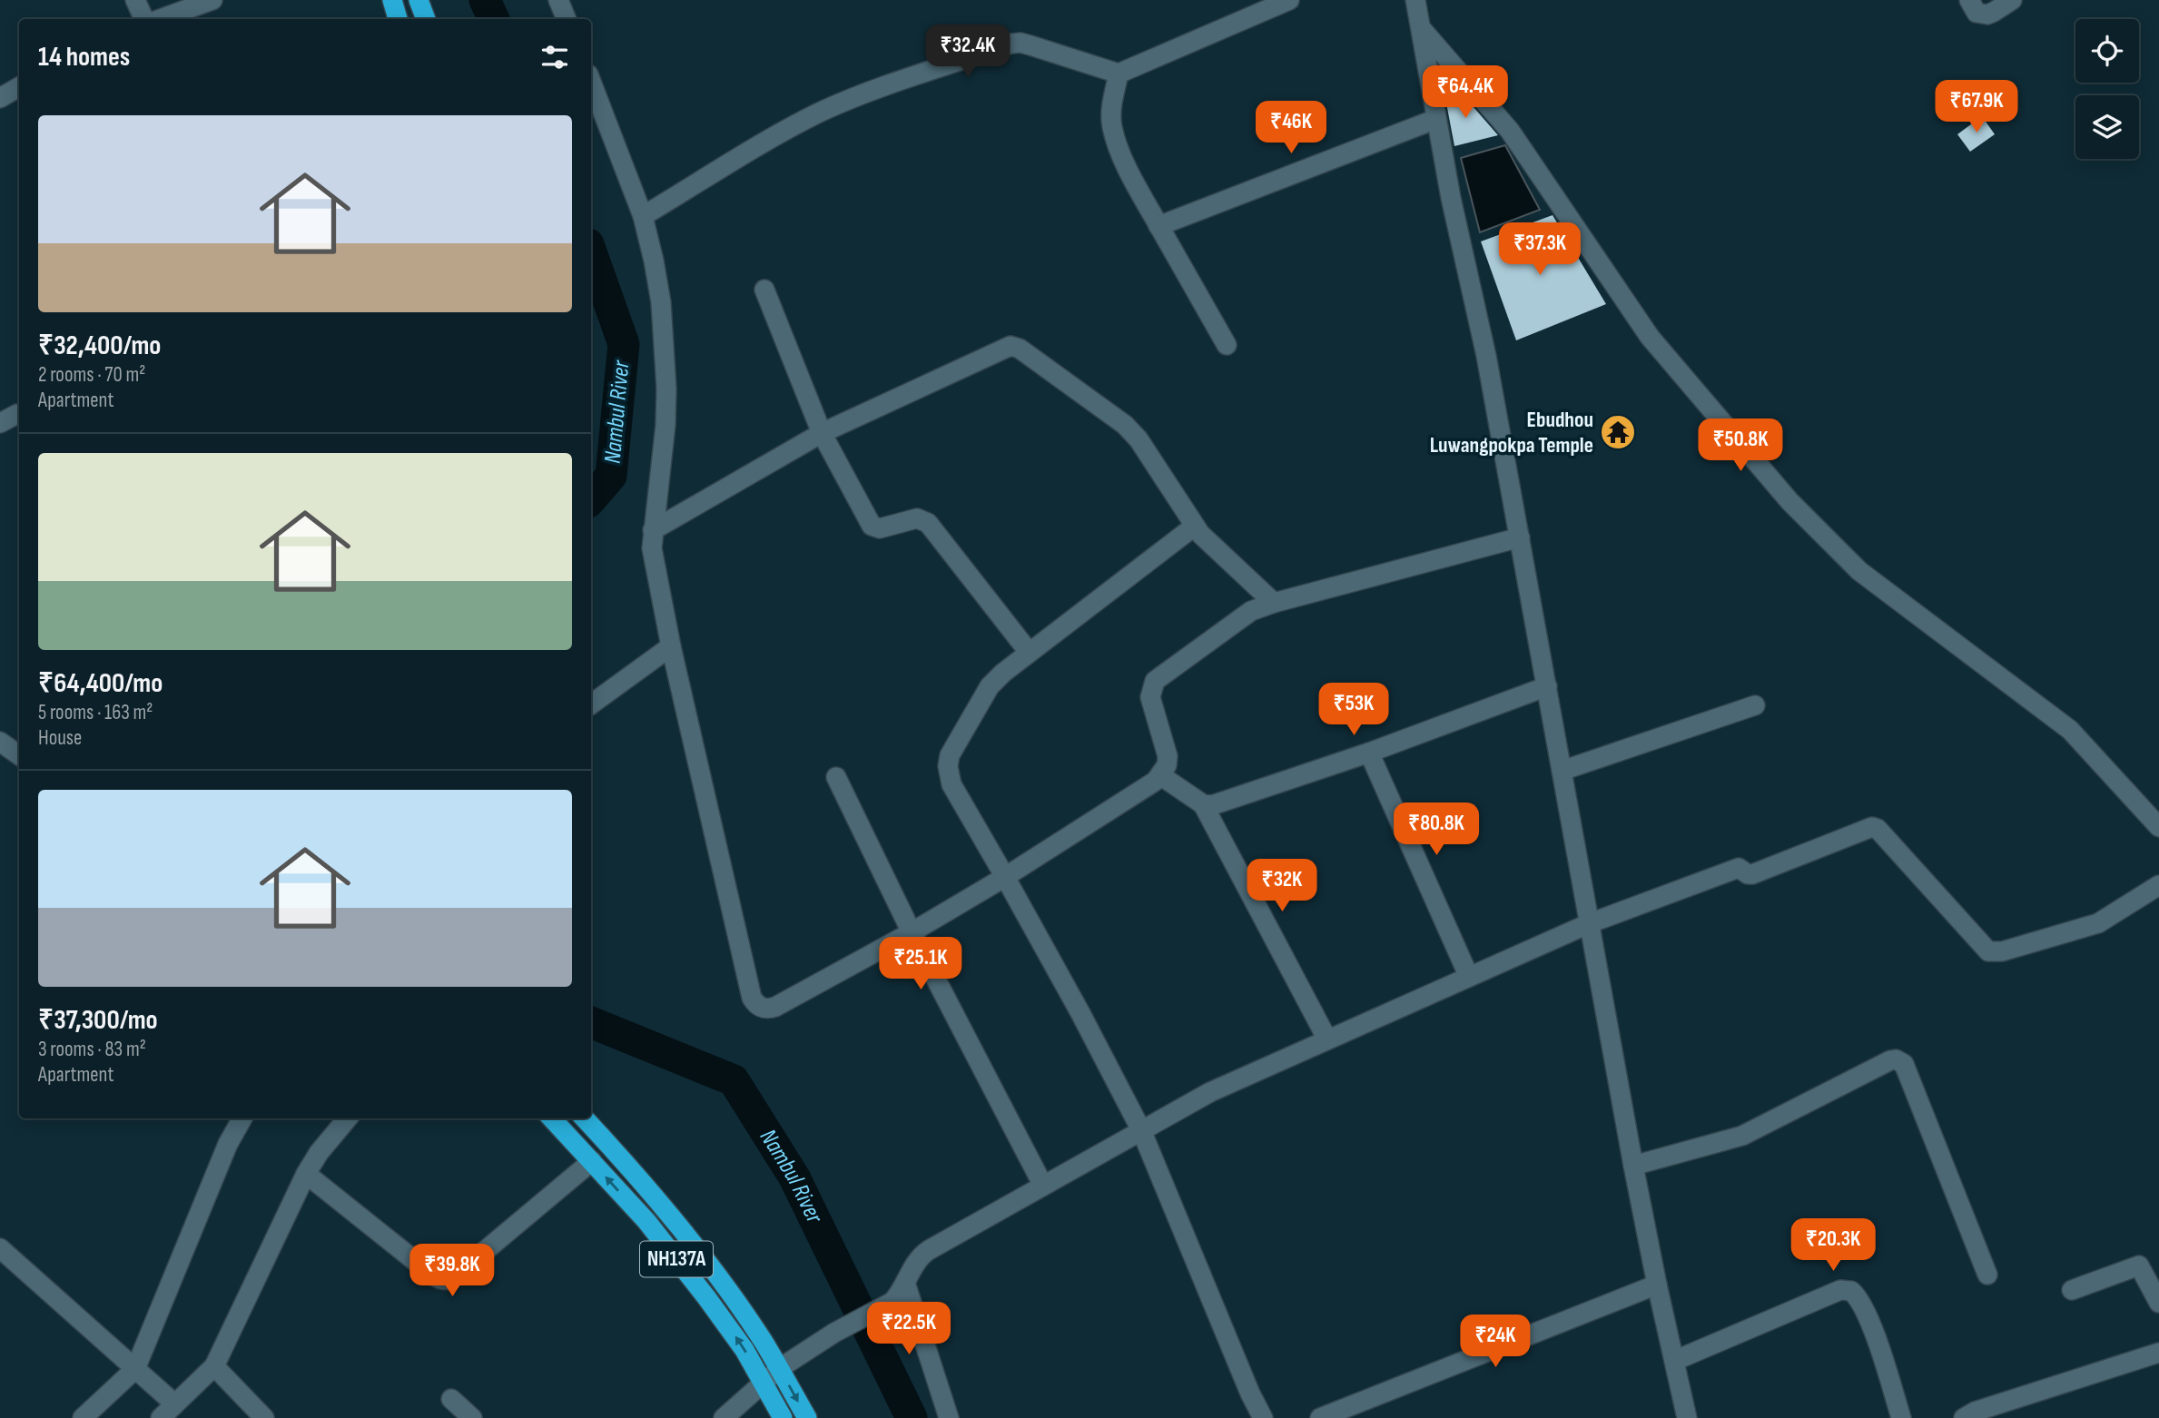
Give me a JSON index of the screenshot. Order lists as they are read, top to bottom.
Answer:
{
  "streets": {
    "highway": ["NH137A"]
  },
  "water": ["Nambul River"],
  "places": {
    "temple": ["Ebudhou Luwangpokpa Temple"]
  },
  "page": {
    "heading": "14 homes",
    "price": [
      "₹32.4K",
      "₹64.4K",
      "₹67.9K",
      "₹46K",
      "₹37.3K",
      "₹50.8K",
      "₹53K",
      "₹80.8K",
      "₹32K",
      "₹25.1K",
      "₹20.3K",
      "₹39.8K",
      "₹22.5K",
      "₹24K"
    ],
    "list": [
      {
        "name": "₹32,400/mo",
        "note": "2 rooms · 70 m² · Apartment"
      },
      {
        "name": "₹64,400/mo",
        "note": "5 rooms · 163 m² · House"
      },
      {
        "name": "₹37,300/mo",
        "note": "3 rooms · 83 m² · Apartment"
      }
    ]
  }
}
